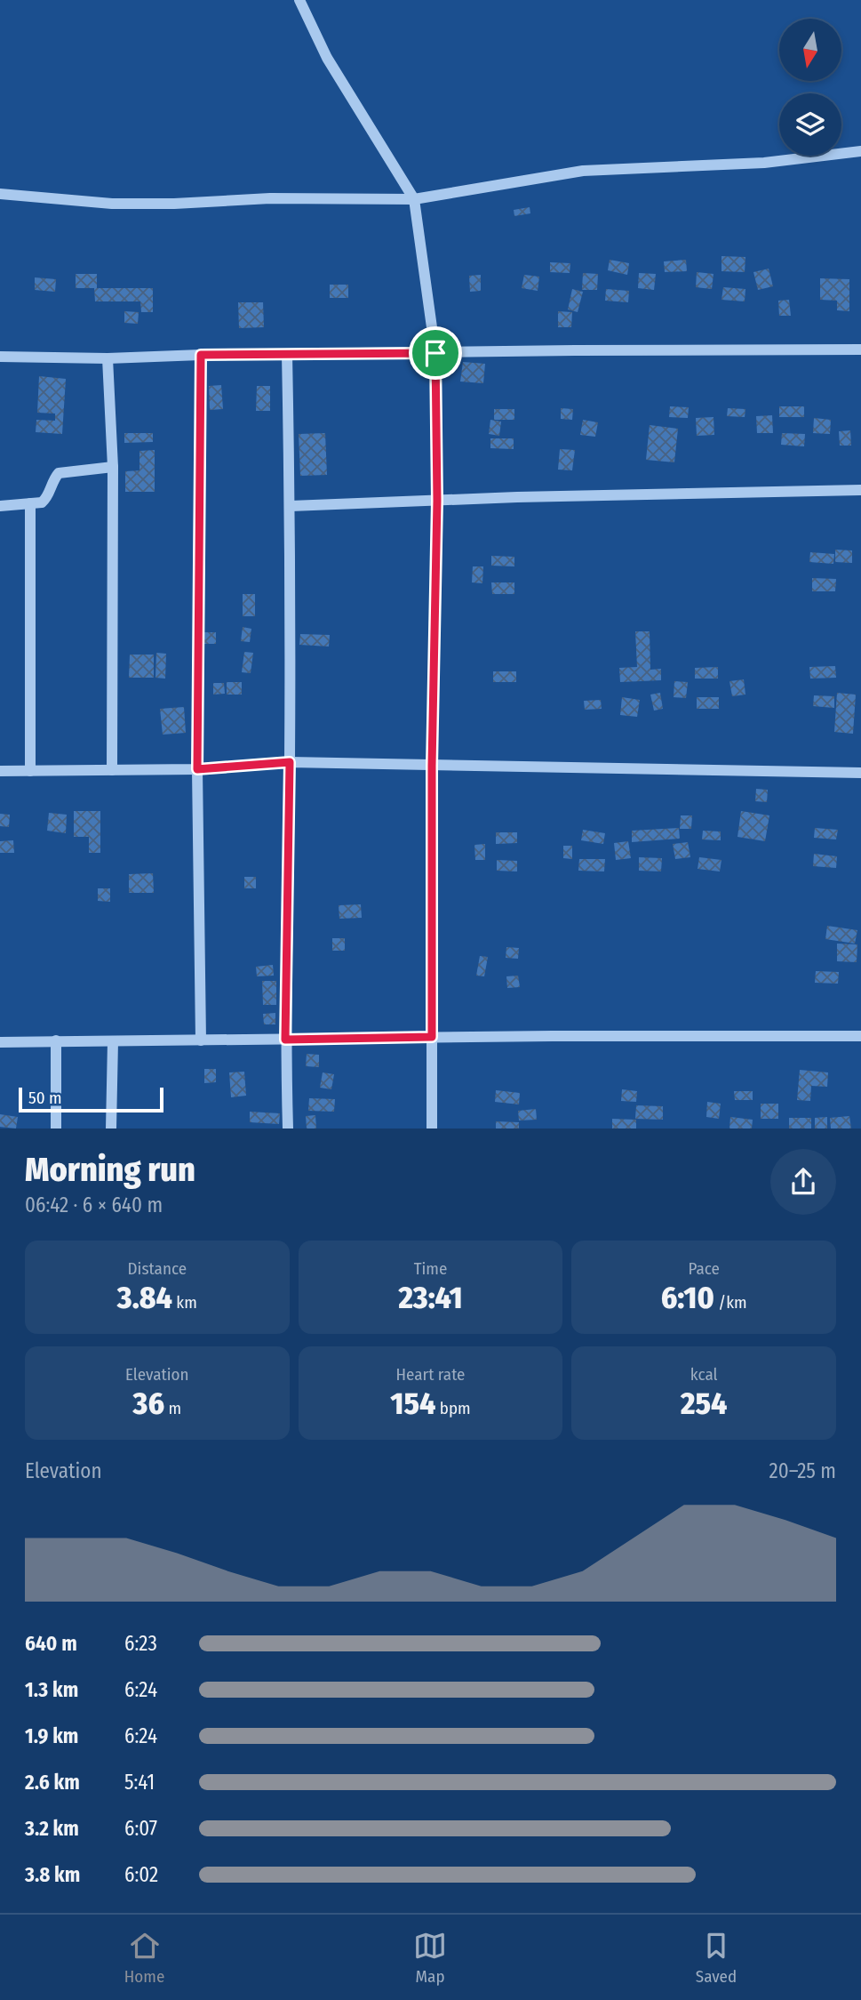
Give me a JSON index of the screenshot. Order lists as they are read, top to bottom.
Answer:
{
  "scale_bar": "50 m",
  "north": "bottom",
  "page": {
    "scale": "50 m",
    "heading": ["Morning run", "06:42 · 6 × 640 m"],
    "stats": [
      ["Distance", "3.84 km"],
      ["Time", "23:41"],
      ["Pace", "6:10 /km"],
      ["Elevation", "36 m"],
      ["Heart rate", "154 bpm"],
      ["kcal", "254"]
    ],
    "chart": ["Elevation", "20–25 m"],
    "list": [
      {
        "name": "640 m",
        "note": "6:23"
      },
      {
        "name": "1.3 km",
        "note": "6:24"
      },
      {
        "name": "1.9 km",
        "note": "6:24"
      },
      {
        "name": "2.6 km",
        "note": "5:41"
      },
      {
        "name": "3.2 km",
        "note": "6:07"
      },
      {
        "name": "3.8 km",
        "note": "6:02"
      }
    ],
    "tabs": ["Home", "Map", "Saved"]
  }
}
